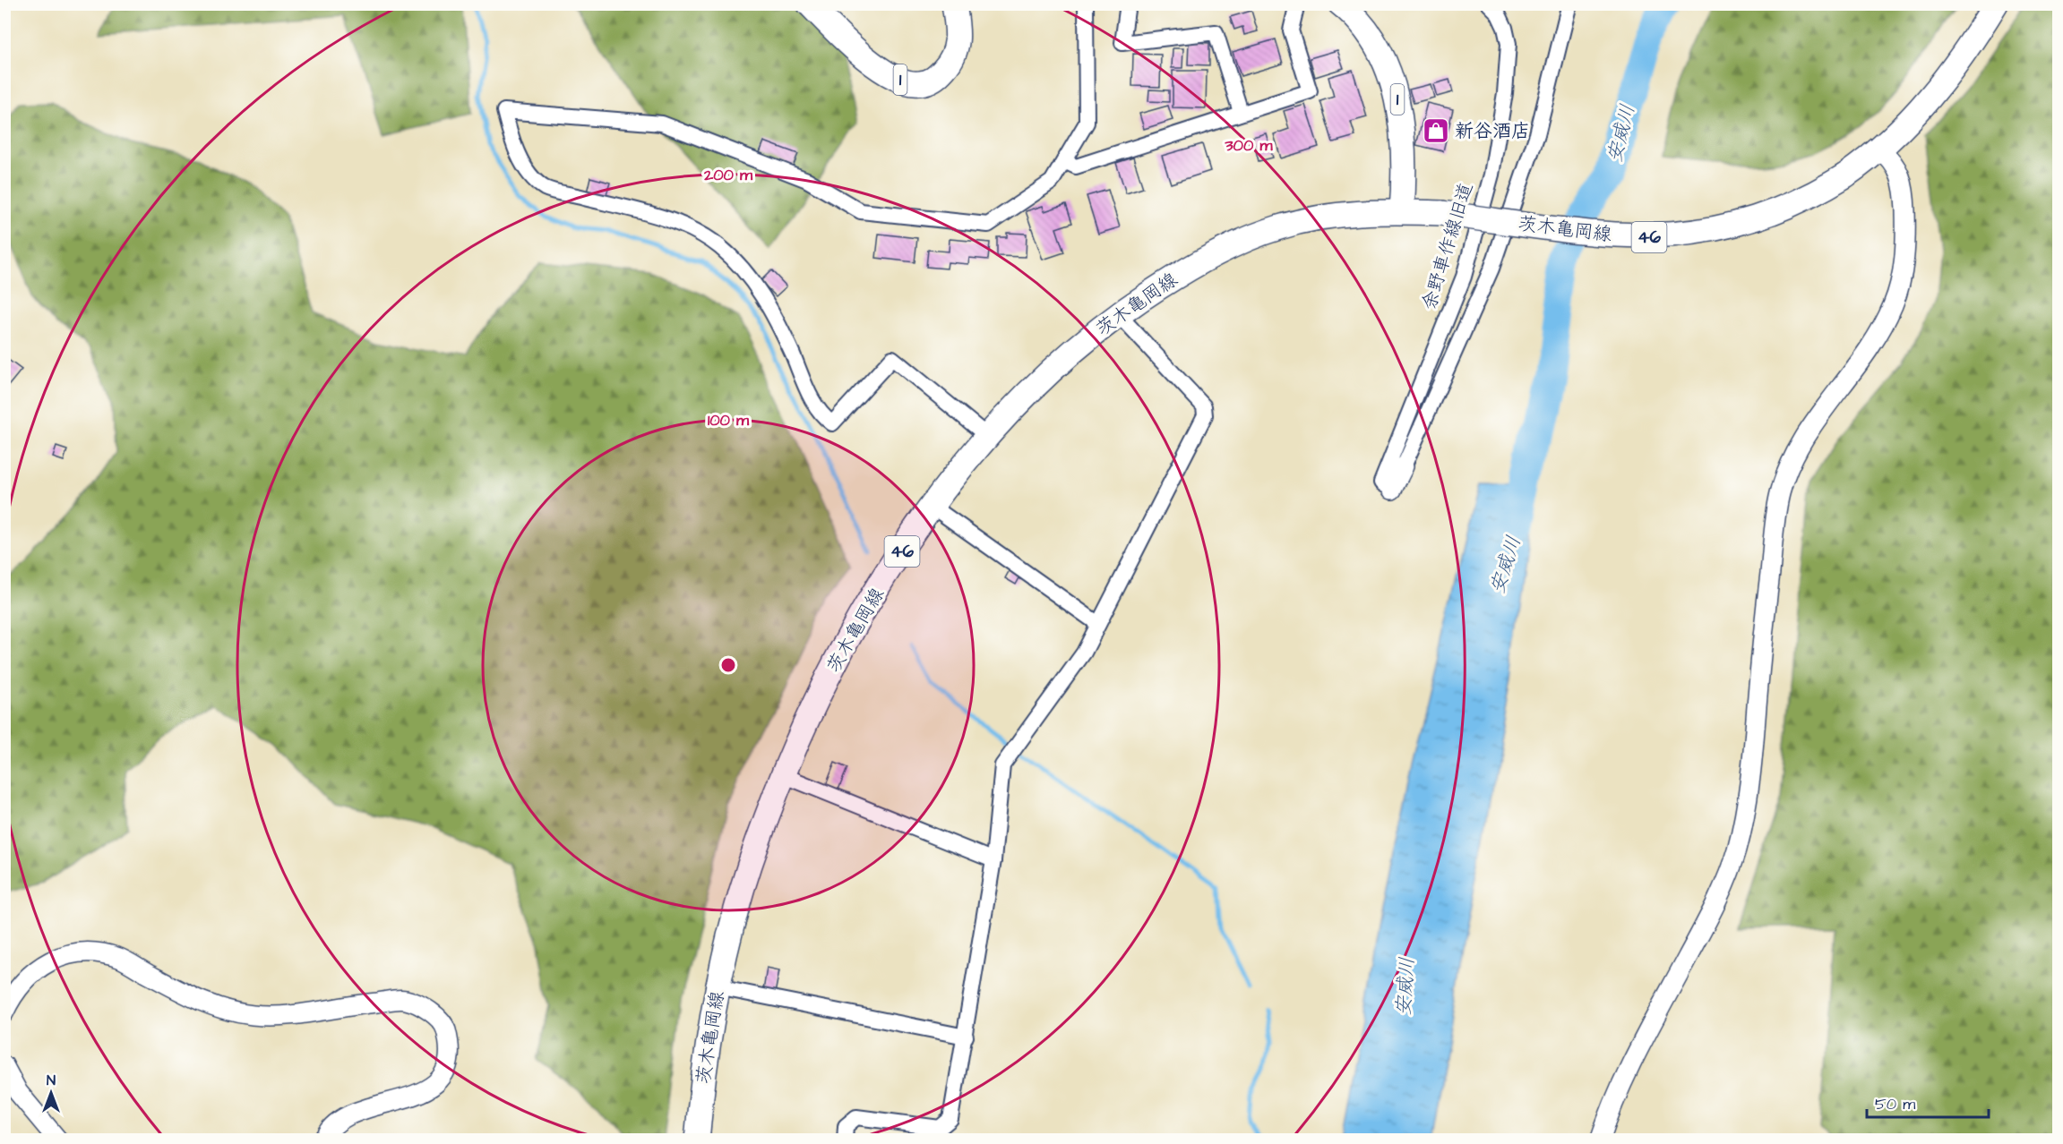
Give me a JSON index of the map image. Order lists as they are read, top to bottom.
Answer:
{
  "streets": {
    "main road": ["1", "茨木亀岡線", "46"],
    "street": ["余野車作線旧道"]
  },
  "crossings": [
    ["1", "茨木亀岡線"]
  ],
  "water": ["安威川"],
  "places": {
    "shop": ["新谷酒店"]
  },
  "scale_bar": "50 m",
  "north": "top",
  "rings": ["300 m", "200 m", "100 m"]
}
